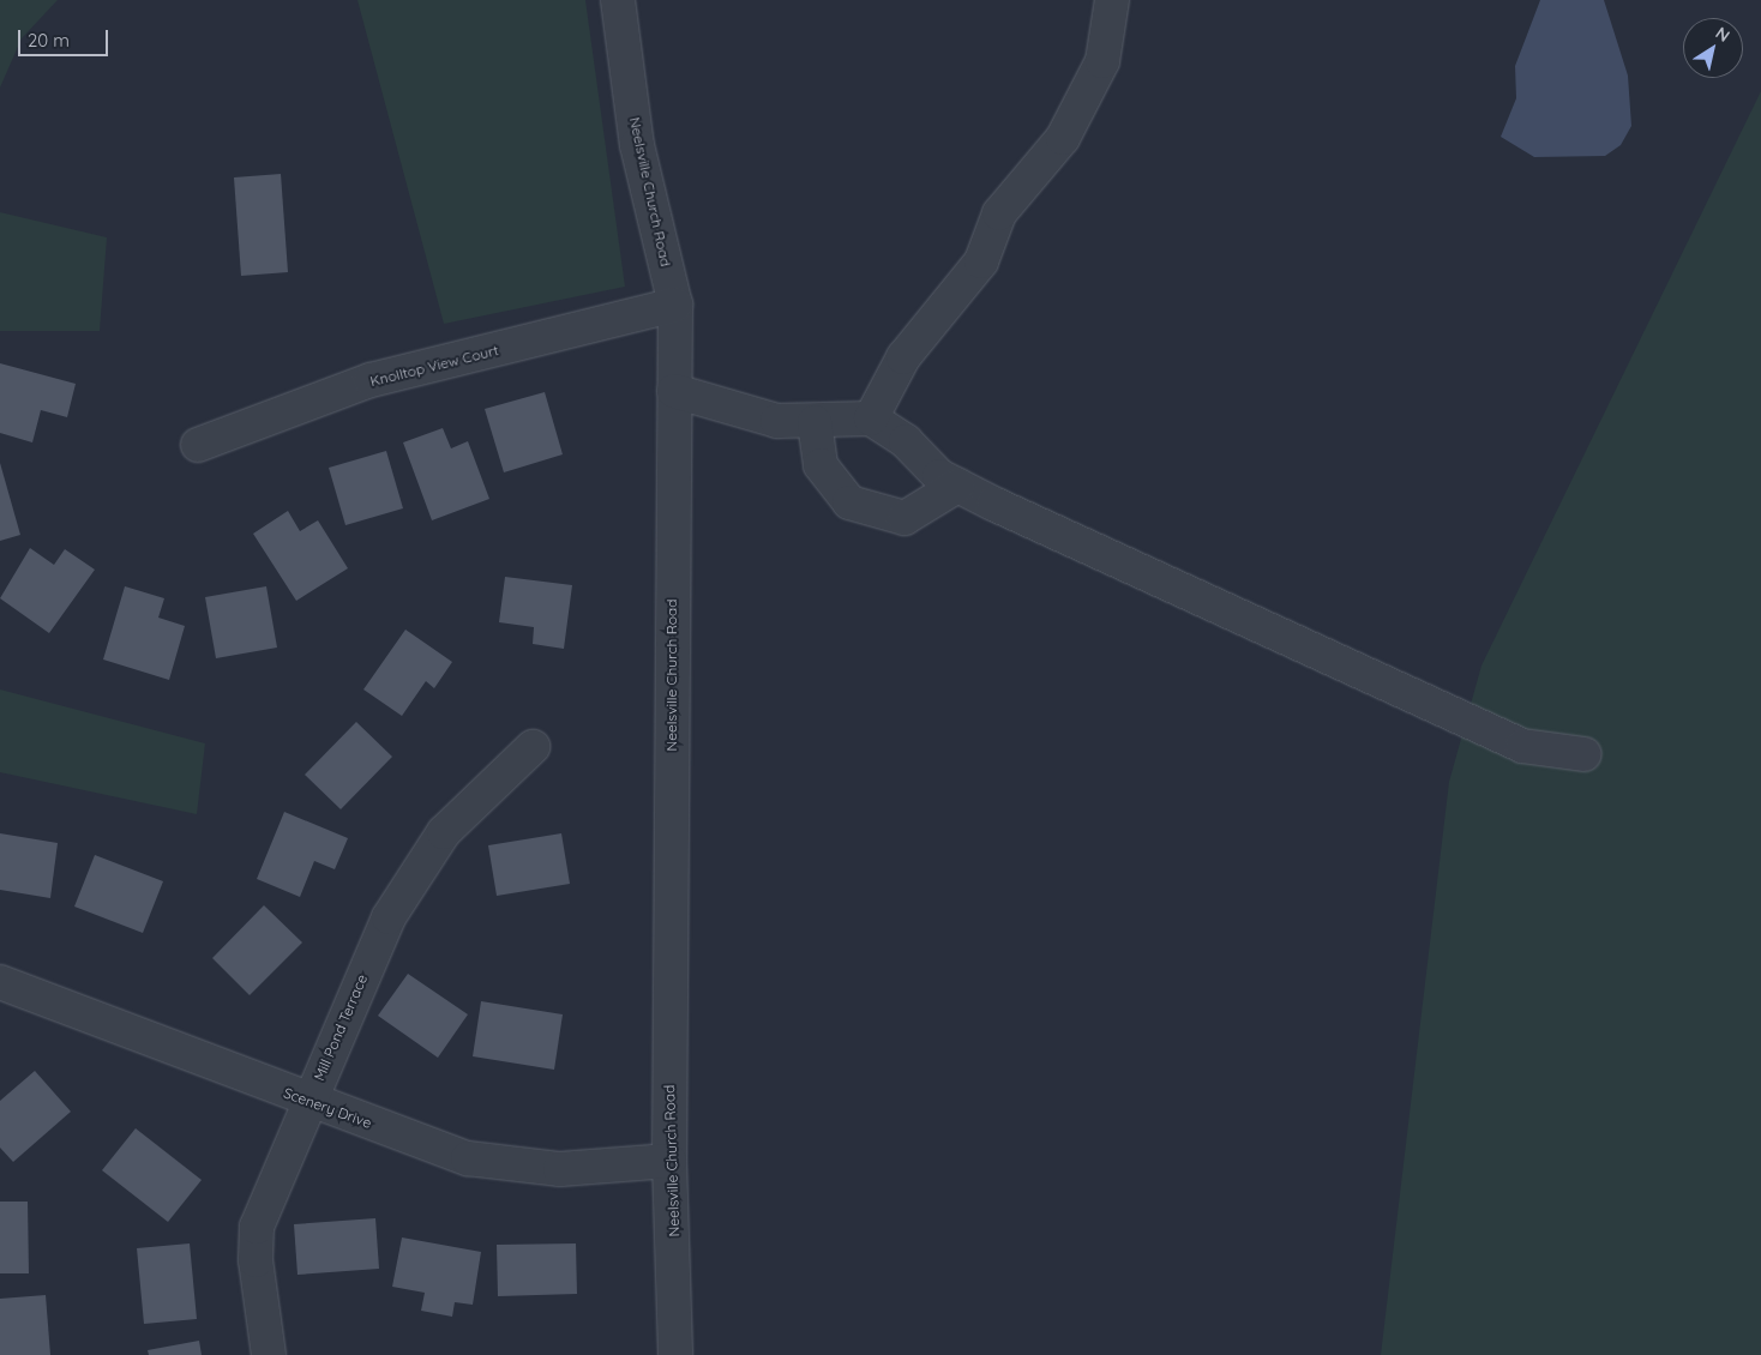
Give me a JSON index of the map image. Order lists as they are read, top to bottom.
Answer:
{
  "streets": {
    "street": [
      "Neelsville Church Road",
      "Knolltop View Court",
      "Mill Pond Terrace",
      "Scenery Drive"
    ]
  },
  "crossings": [
    ["Neelsville Church Road", "Knolltop View Court"],
    ["Neelsville Church Road", "Scenery Drive"],
    ["Mill Pond Terrace", "Scenery Drive"]
  ],
  "scale_bar": "20 m",
  "north": "top right"
}
